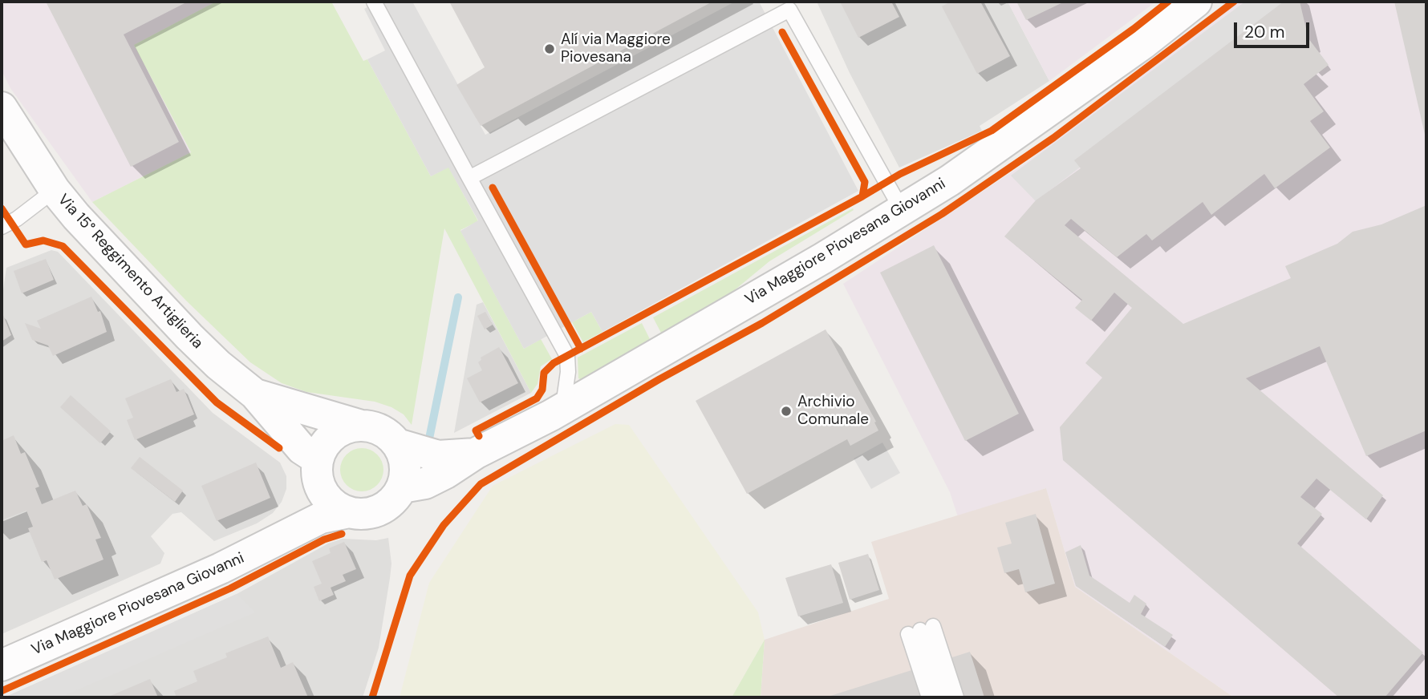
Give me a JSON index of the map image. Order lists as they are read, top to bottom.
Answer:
{
  "streets": {
    "street": ["Via Maggiore Piovesana Giovanni", "Via 15° Reggimento Artiglieria"]
  },
  "places": ["Alí via Maggiore Piovesana", "Archivio Comunale"],
  "scale_bar": "20 m"
}
